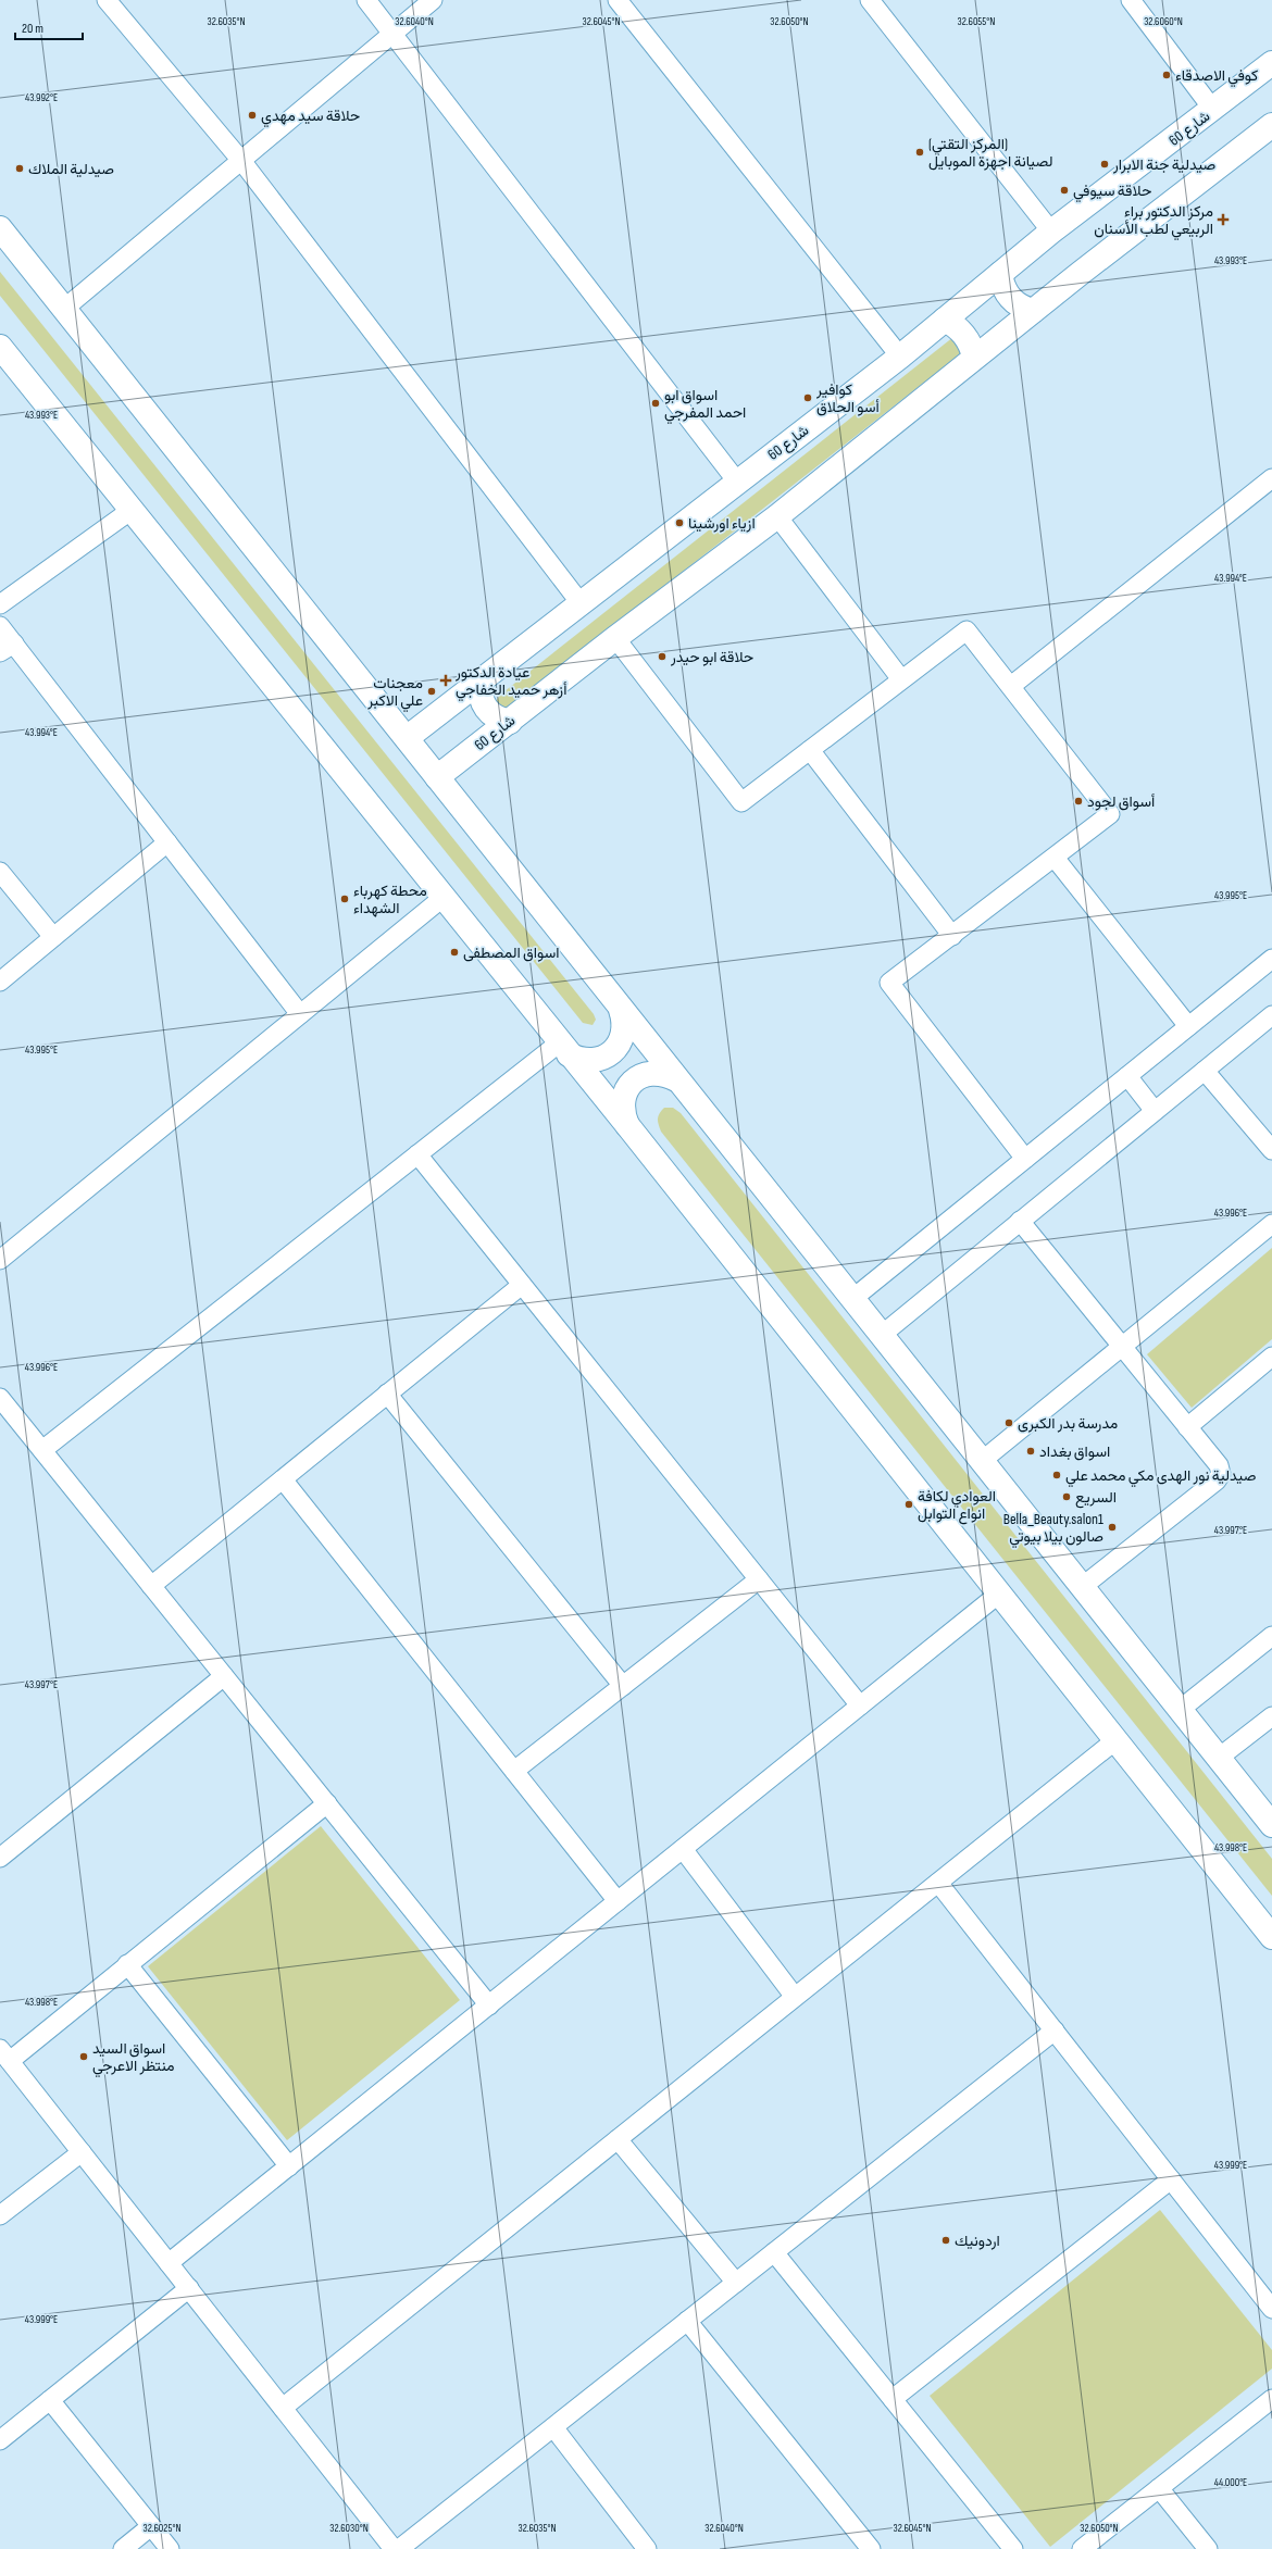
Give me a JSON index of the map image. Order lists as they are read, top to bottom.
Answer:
{
  "streets": {
    "main road": ["شارع 60"]
  },
  "places": {
    "other": [
      "كوفي الاصدقاء",
      "حلاقة سيد مهدي",
      "(المركز التقتي) لصيانة اجهزة الموبايل",
      "صيدلية جنة الابرار",
      "صيدلية الملاك",
      "حلاقة سيوفي",
      "كوافير أسو الحلاق",
      "اسواق ابو احمد المفرجي",
      "ازياء اورشينا",
      "حلاقة ابو حيدر",
      "معجنات علي الاكبر",
      "أسواق لجود",
      "محطة كهرباء الشهداء",
      "اسواق المصطفى",
      "مدرسة بدر الكبرى",
      "اسواق بغداد",
      "صيدلية نور الهدى مكي محمد علي",
      "السريع",
      "العوادي لكافة انواع التوابل",
      "Bella_Beauty.salon1 صالون بيلا بيوتي",
      "اسواق السيد منتظر الاعرجي",
      "اردونيك"
    ],
    "health": ["مركز الدكتور براء الربيعي لطب الأسنان", "عيادة الدكتور أزهر حميد الخفاجي"]
  },
  "scale_bar": "20 m",
  "coordinates": [
    "32.6035°N",
    "32.6040°N",
    "32.6045°N",
    "32.6050°N",
    "32.6055°N",
    "32.6060°N",
    "43.992°E",
    "43.993°E",
    "43.994°E",
    "43.995°E",
    "43.996°E",
    "43.997°E",
    "43.998°E",
    "43.999°E",
    "44.000°E",
    "32.6025°N",
    "32.6030°N"
  ]
}
